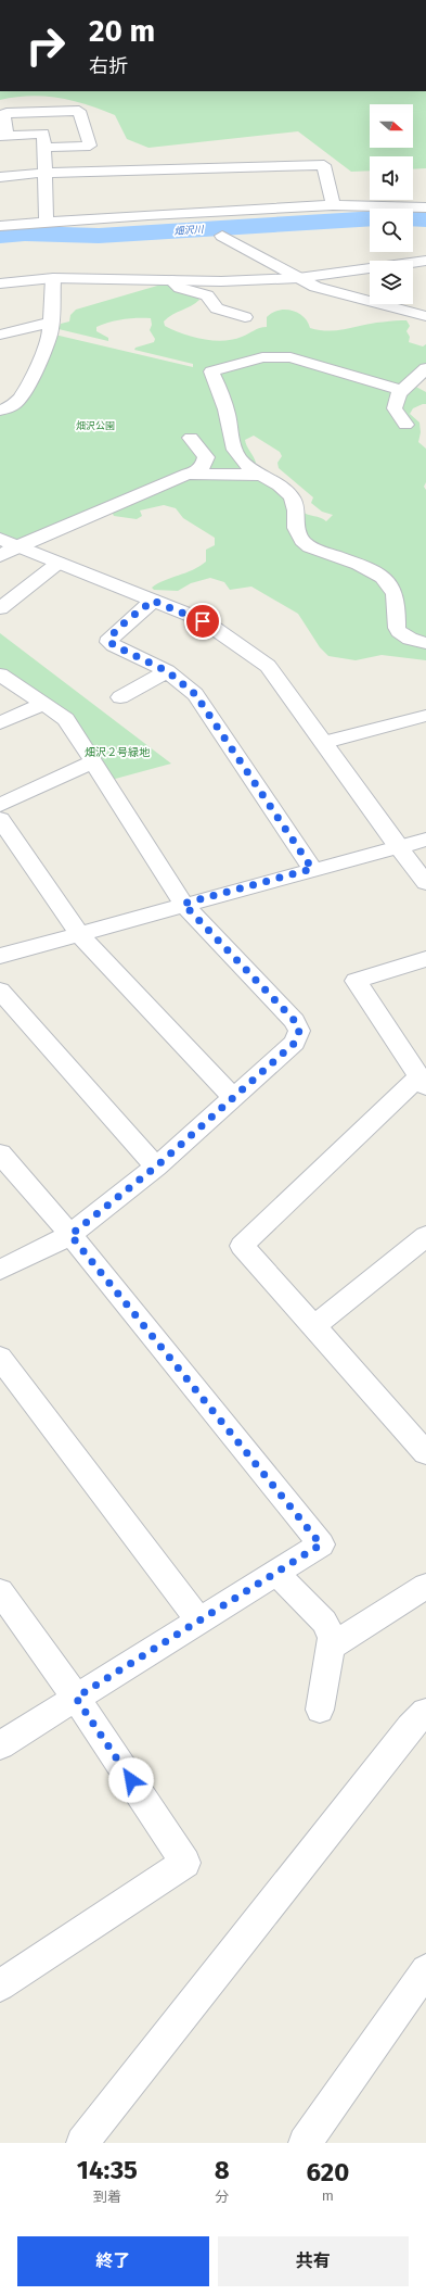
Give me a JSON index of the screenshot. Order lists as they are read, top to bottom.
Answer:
{
  "water": ["畑沢川"],
  "parks": ["畑沢公園", "畑沢２号緑地"],
  "north": "right",
  "page": {
    "turn": ["20 m", "右折"],
    "eta": [
      "14:35",
      "到着",
      "8",
      "分",
      "620",
      "m"
    ],
    "buttons": ["終了", "共有"]
  }
}
